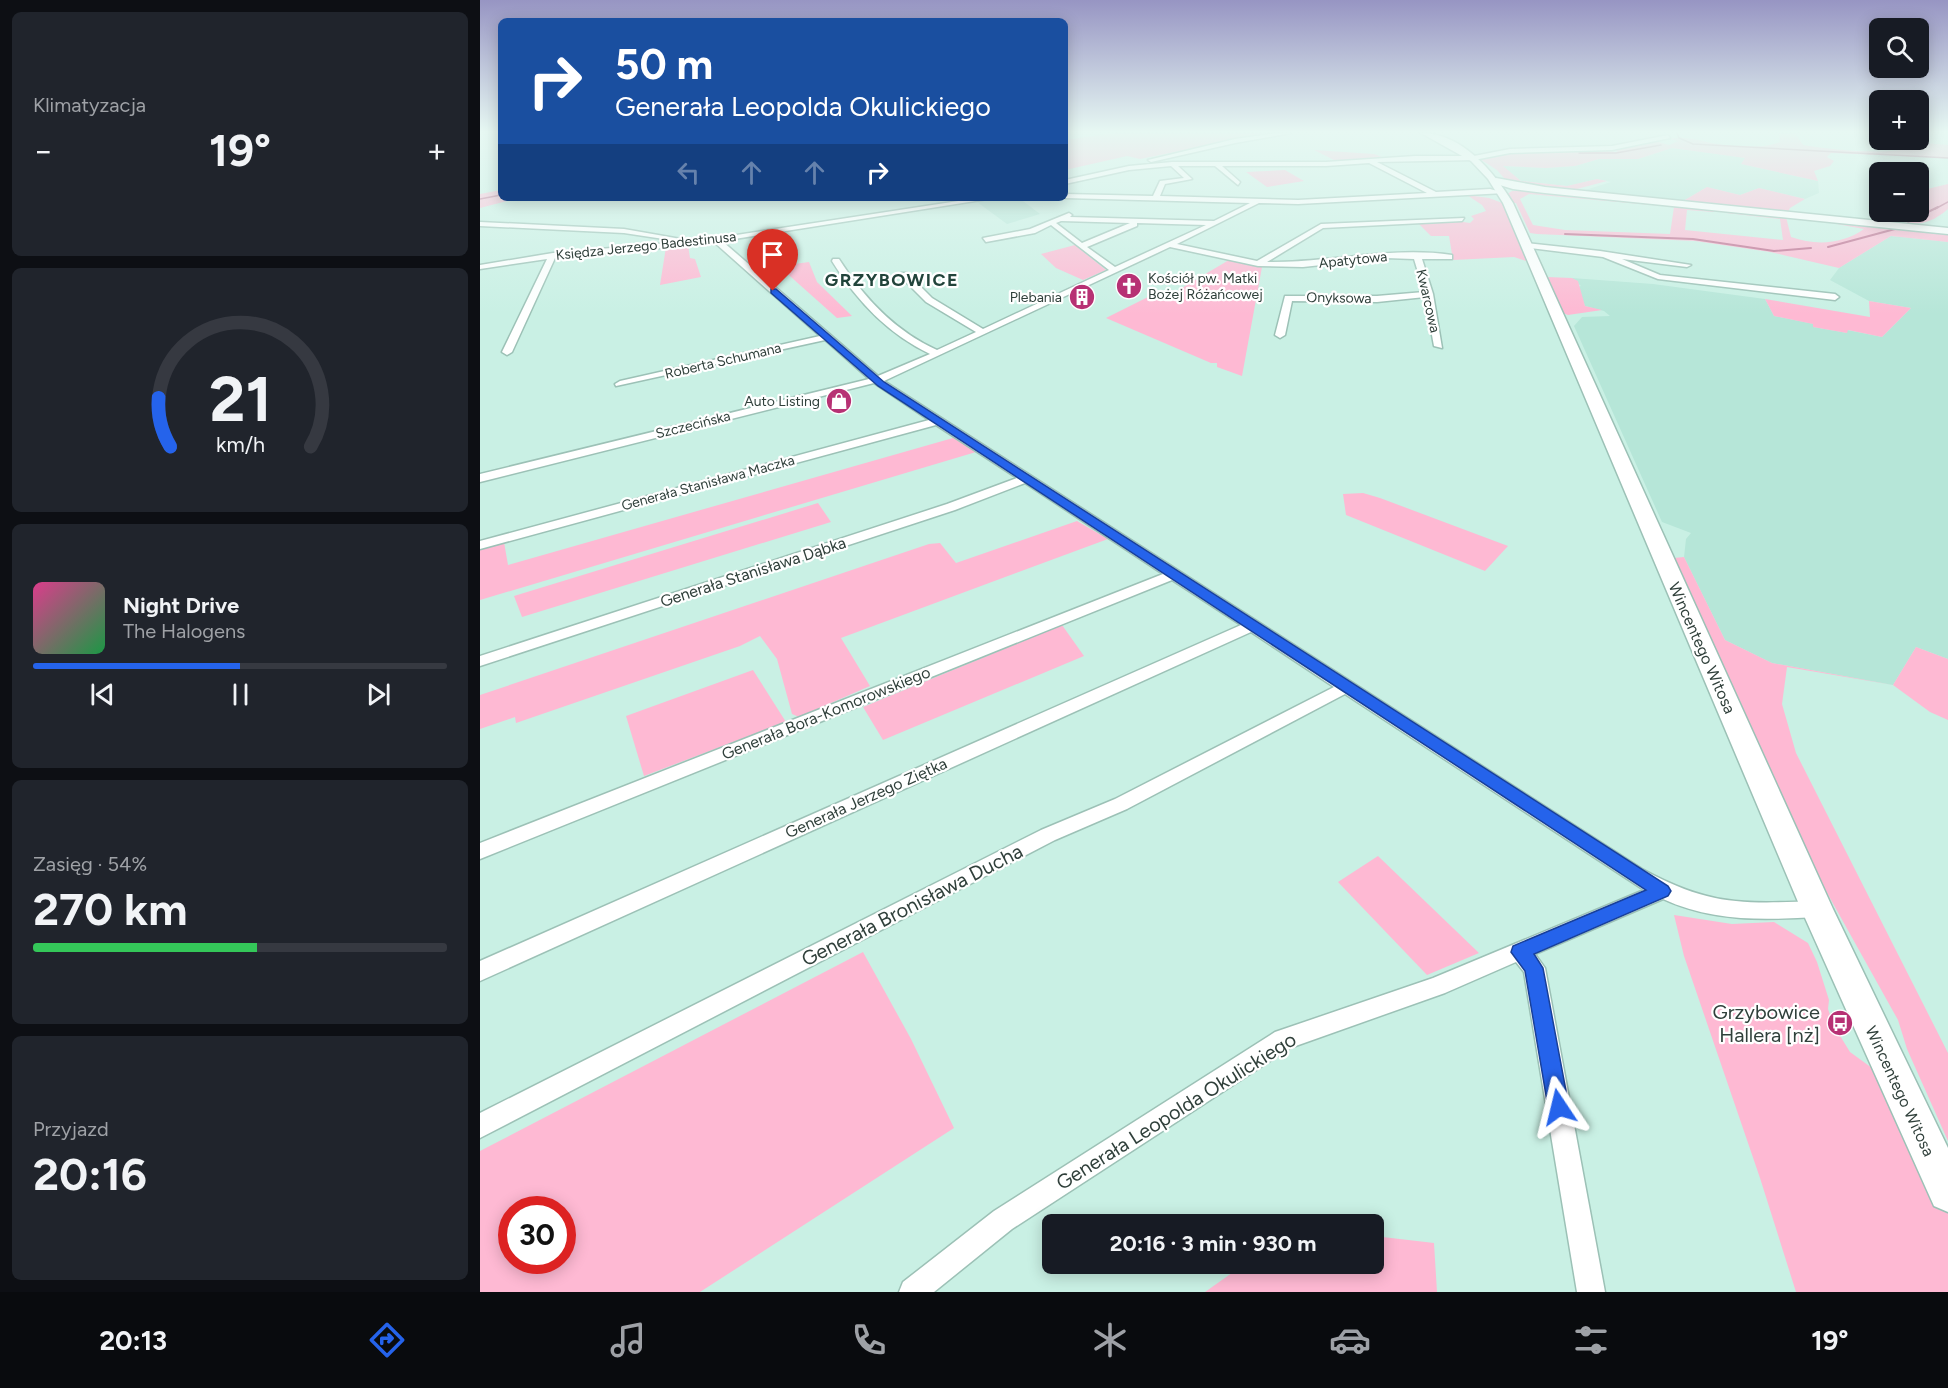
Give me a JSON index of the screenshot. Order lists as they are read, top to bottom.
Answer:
{
  "streets": {
    "main road": ["Wincentego Witosa"],
    "street": [
      "Księdza Jerzego Badestinusa",
      "Apatytowa",
      "Onyksowa",
      "Kwarcowa",
      "Roberta Schumana",
      "Szczecińska",
      "Generała Stanisława Maczka",
      "Generała Stanisława Dąbka",
      "Generała Bora-Komorowskiego",
      "Generała Jerzego Ziętka",
      "Generała Bronisława Ducha",
      "Generała Leopolda Okulickiego"
    ]
  },
  "crossings": [
    ["Apatytowa", "Kwarcowa"],
    ["Apatytowa", "Szczecińska"],
    ["Onyksowa", "Kwarcowa"]
  ],
  "districts": ["GRZYBOWICE"],
  "places": {
    "church": ["Kościół pw. Matki Bożej Różańcowej"],
    "building": ["Plebania"],
    "shop": ["Auto Listing"],
    "bus stop": ["Grzybowice Hallera [nż]"]
  },
  "page": {
    "tile": [
      "Klimatyzacja",
      ["Zasięg · 54%", "270 km"],
      ["Przyjazd", "20:16"]
    ],
    "map_buttons": ["+", "−"],
    "turn": ["50 m", "Generała Leopolda Okulickiego"],
    "heat": ["−", "19°", "+"],
    "song": ["Night Drive", "The Halogens"],
    "limit": "30",
    "trip": "20:16 · 3 min · 930 m",
    "tabs": ["20:13", "19°"],
    "gauge": ["21", "km/h"]
  }
}
